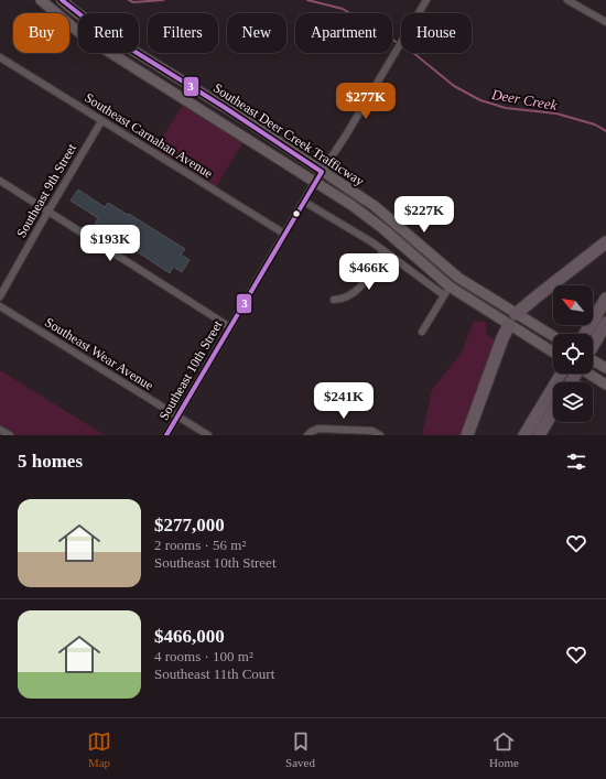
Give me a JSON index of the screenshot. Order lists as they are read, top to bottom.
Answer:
{
  "streets": {
    "street": [
      "Southeast Deer Creek Trafficway",
      "Southeast Carnahan Avenue",
      "Southeast 9th Street",
      "Southeast Wear Avenue",
      "Southeast 10th Street"
    ]
  },
  "crossings": [
    ["Southeast Deer Creek Trafficway", "Southeast 10th Street"],
    ["Southeast Carnahan Avenue", "Southeast 9th Street"],
    ["Southeast Carnahan Avenue", "Southeast 10th Street"],
    ["Southeast Wear Avenue", "Southeast 10th Street"]
  ],
  "water": ["Deer Creek"],
  "lines": ["transit line 3"],
  "north": "top left",
  "page": {
    "chip": [
      "Buy",
      "Rent",
      "Filters",
      "New",
      "Apartment",
      "House"
    ],
    "price": [
      "$277K",
      "$227K",
      "$193K",
      "$466K",
      "$241K"
    ],
    "heading": "5 homes",
    "list": [
      {
        "name": "$277,000",
        "note": "2 rooms · 56 m² · Southeast 10th Street"
      },
      {
        "name": "$466,000",
        "note": "4 rooms · 100 m² · Southeast 11th Court"
      }
    ],
    "tabs": ["Map", "Saved", "Home"]
  }
}
